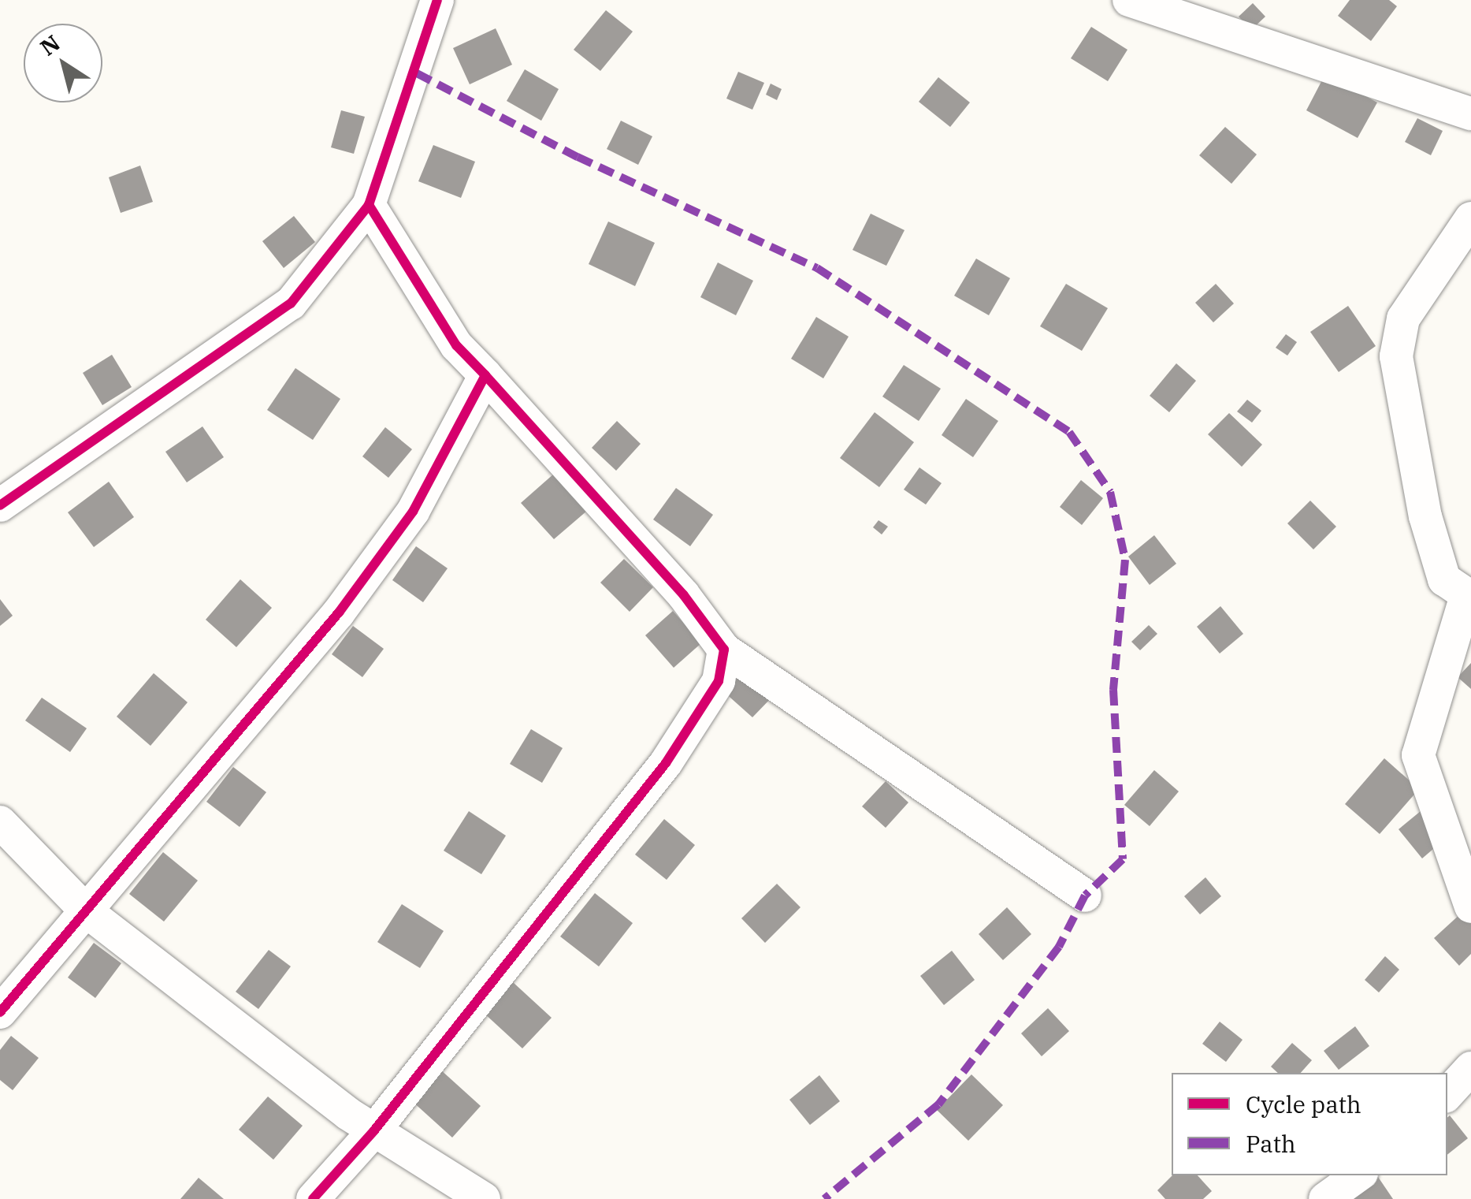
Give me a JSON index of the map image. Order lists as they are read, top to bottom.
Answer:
{
  "legend": ["Cycle path", "Path"],
  "north": "top left"
}
